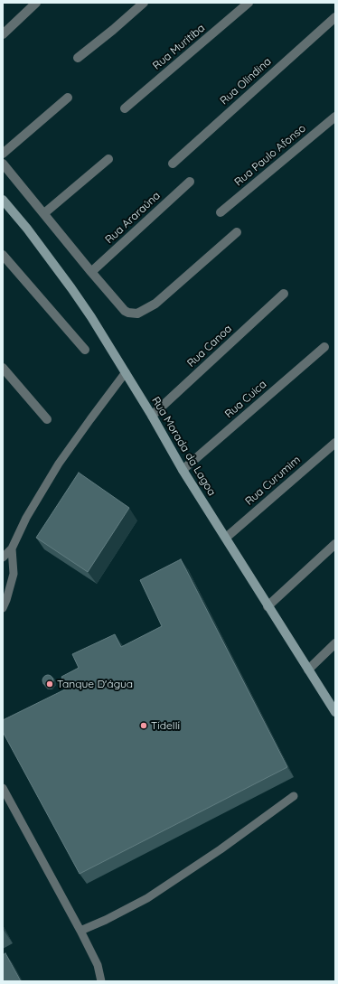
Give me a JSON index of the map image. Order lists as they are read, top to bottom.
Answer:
{
  "streets": {
    "street": [
      "Rua Muritiba",
      "Rua Olindina",
      "Rua Paulo Afonso",
      "Rua Araraúna",
      "Rua Canoa",
      "Rua Cuica",
      "Rua Morada da Lagoa",
      "Rua Curumim"
    ]
  },
  "crossings": [
    ["Rua Canoa", "Rua Morada da Lagoa"],
    ["Rua Cuica", "Rua Morada da Lagoa"],
    ["Rua Morada da Lagoa", "Rua Curumim"]
  ],
  "places": ["Tanque D'água", "Tidelli"]
}
